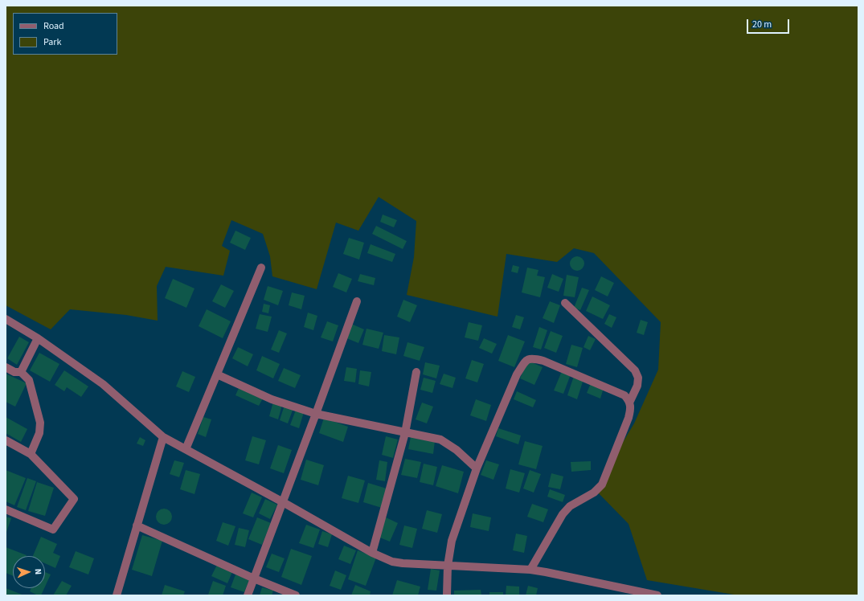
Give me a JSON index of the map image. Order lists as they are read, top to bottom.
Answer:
{
  "legend": ["Road", "Park"],
  "scale_bar": "20 m",
  "north": "right"
}
